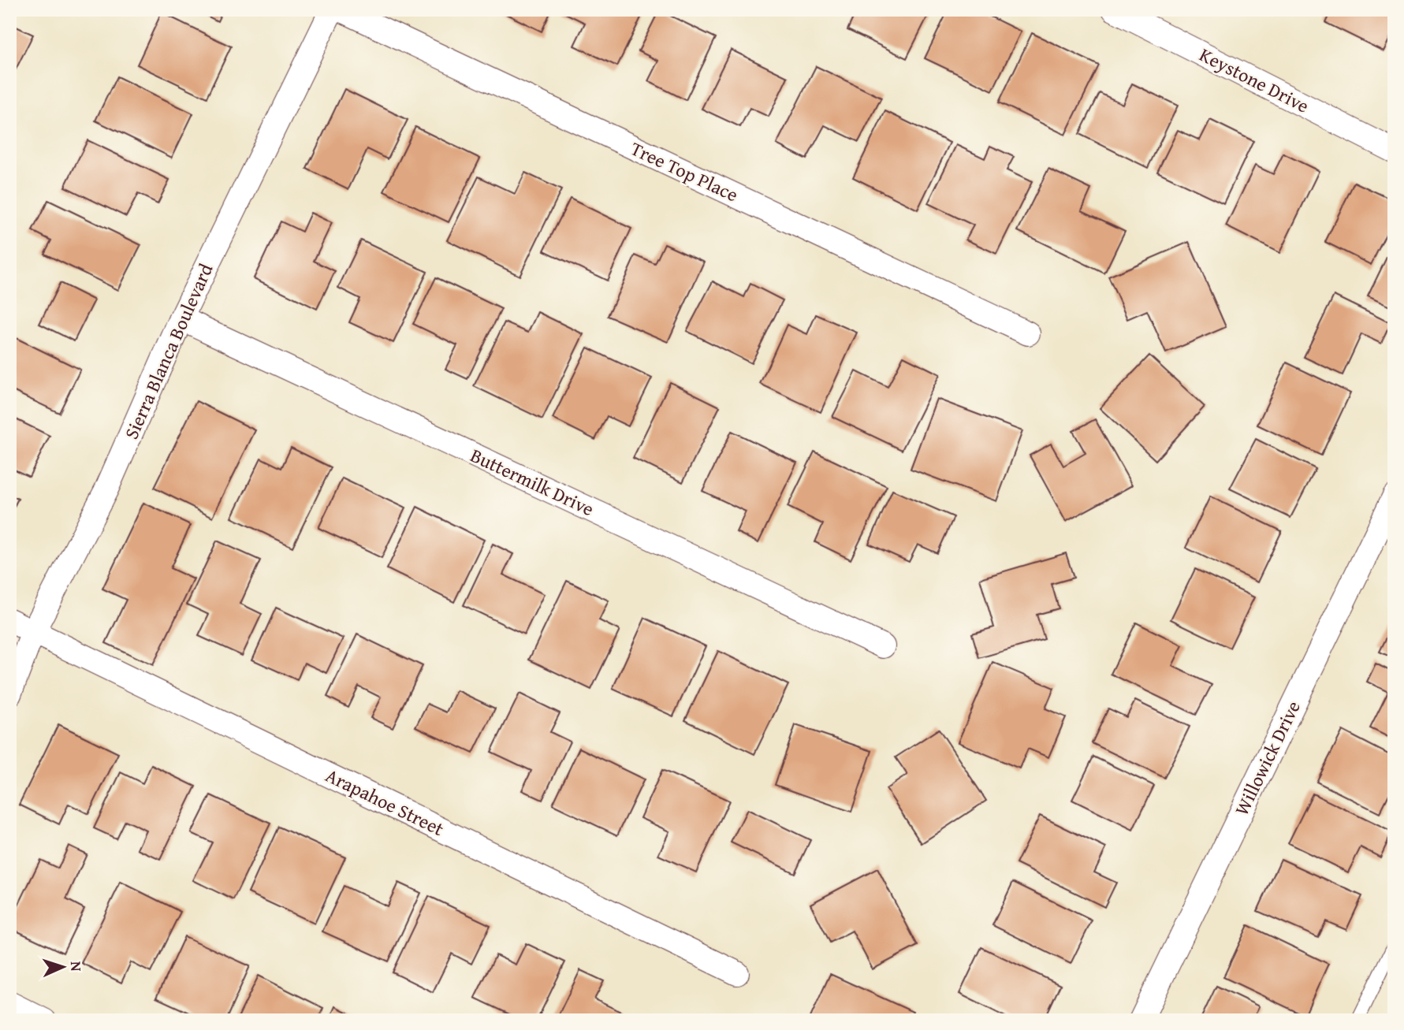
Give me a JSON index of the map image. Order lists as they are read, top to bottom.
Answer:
{
  "streets": {
    "street": [
      "Keystone Drive",
      "Tree Top Place",
      "Sierra Blanca Boulevard",
      "Buttermilk Drive",
      "Willowick Drive",
      "Arapahoe Street"
    ]
  },
  "crossings": [
    ["Sierra Blanca Boulevard", "Buttermilk Drive"],
    ["Sierra Blanca Boulevard", "Arapahoe Street"]
  ],
  "north": "right"
}
